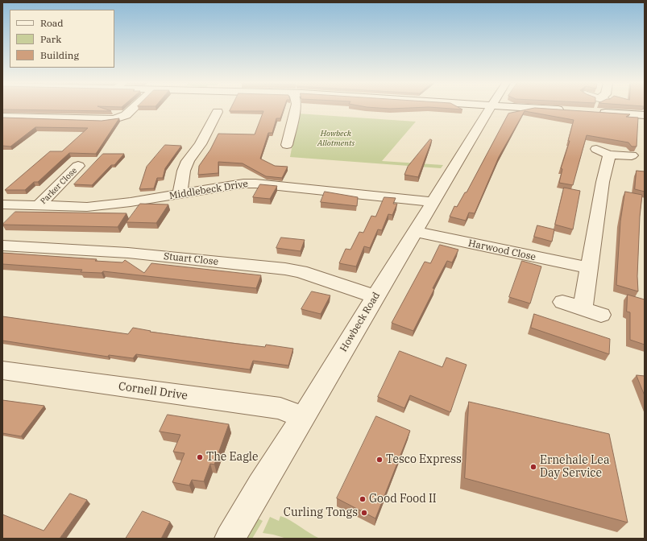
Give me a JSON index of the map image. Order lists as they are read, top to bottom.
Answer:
{
  "streets": {
    "street": [
      "Parker Close",
      "Middlebeck Drive",
      "Harwood Close",
      "Stuart Close",
      "Howbeck Road",
      "Cornell Drive"
    ]
  },
  "crossings": [
    ["Parker Close", "Middlebeck Drive"],
    ["Middlebeck Drive", "Howbeck Road"],
    ["Harwood Close", "Howbeck Road"],
    ["Stuart Close", "Howbeck Road"],
    ["Howbeck Road", "Cornell Drive"]
  ],
  "parks": ["Howbeck Allotments"],
  "places": [
    "The Eagle",
    "Tesco Express",
    "Ernehale Lea Day Service",
    "Good Food II",
    "Curling Tongs"
  ],
  "legend": ["Road", "Park", "Building"]
}
